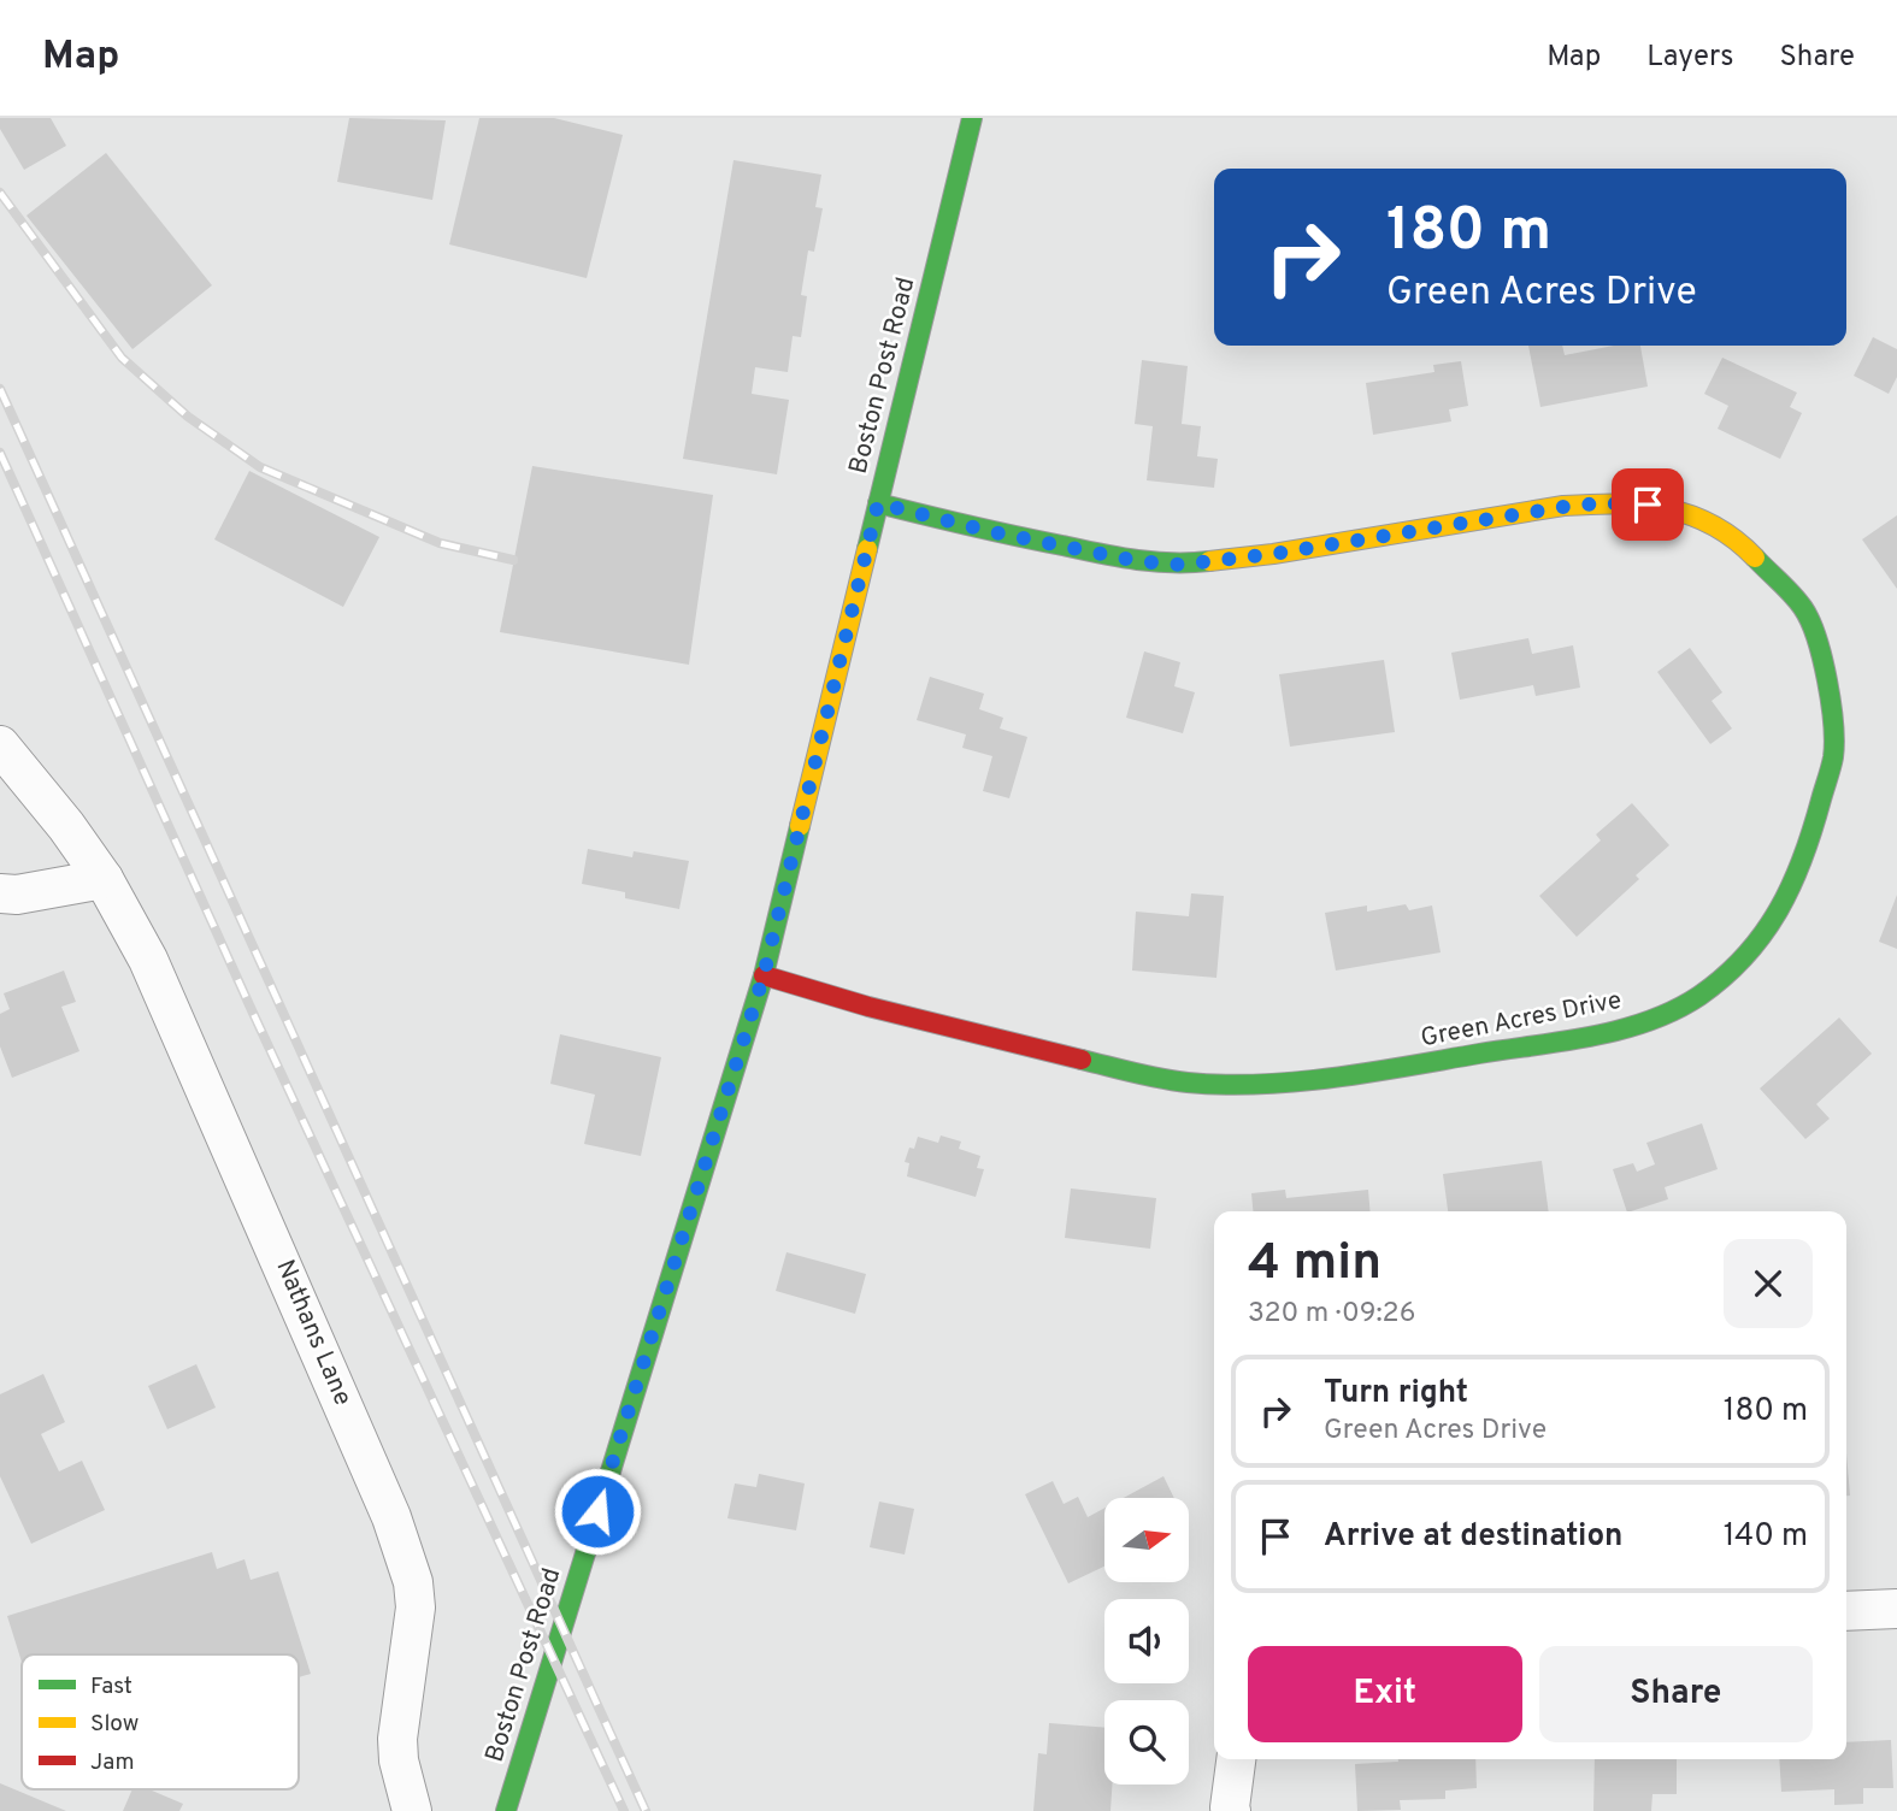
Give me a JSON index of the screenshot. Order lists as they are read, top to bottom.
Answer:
{
  "streets": {
    "street": ["Boston Post Road", "Green Acres Drive", "Nathans Lane"]
  },
  "crossings": [
    ["Boston Post Road", "Green Acres Drive"]
  ],
  "legend": ["Fast", "Slow", "Jam"],
  "north": "right",
  "page": {
    "header": "Map",
    "nav": ["Map", "Layers", "Share"],
    "turn": ["180 m", "Green Acres Drive"],
    "heading": ["4 min", "320 m · 09:26"],
    "list": [
      {
        "name": "Turn right",
        "note": "Green Acres Drive",
        "value": "180 m"
      },
      {
        "name": "Arrive at destination",
        "value": "140 m"
      }
    ],
    "buttons": ["Exit", "Share"]
  }
}
